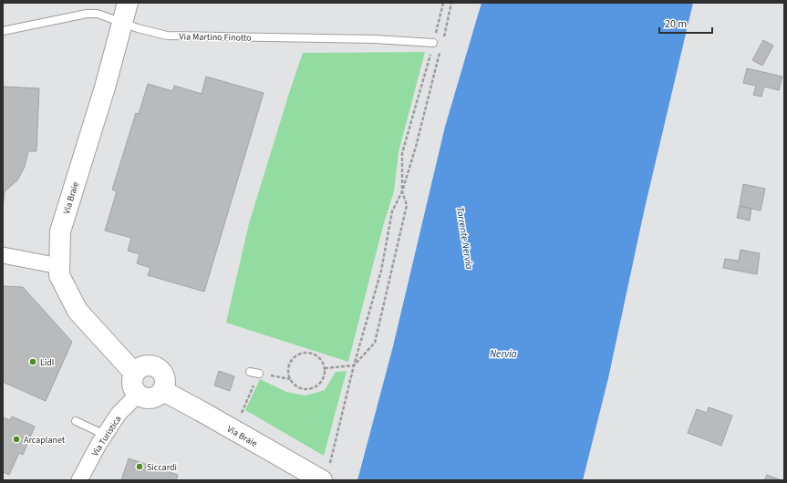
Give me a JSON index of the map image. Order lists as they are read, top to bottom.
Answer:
{
  "streets": {
    "street": ["Via Braie", "Via Turistica"],
    "lane": ["Via Martino Finotto"]
  },
  "crossings": [
    ["Via Martino Finotto", "Via Braie"],
    ["Via Braie", "Via Turistica"]
  ],
  "water": ["Torrente Nervia", "Nervia"],
  "places": ["Lidl", "Arcaplanet", "Siccardi"],
  "scale_bar": "20 m"
}
